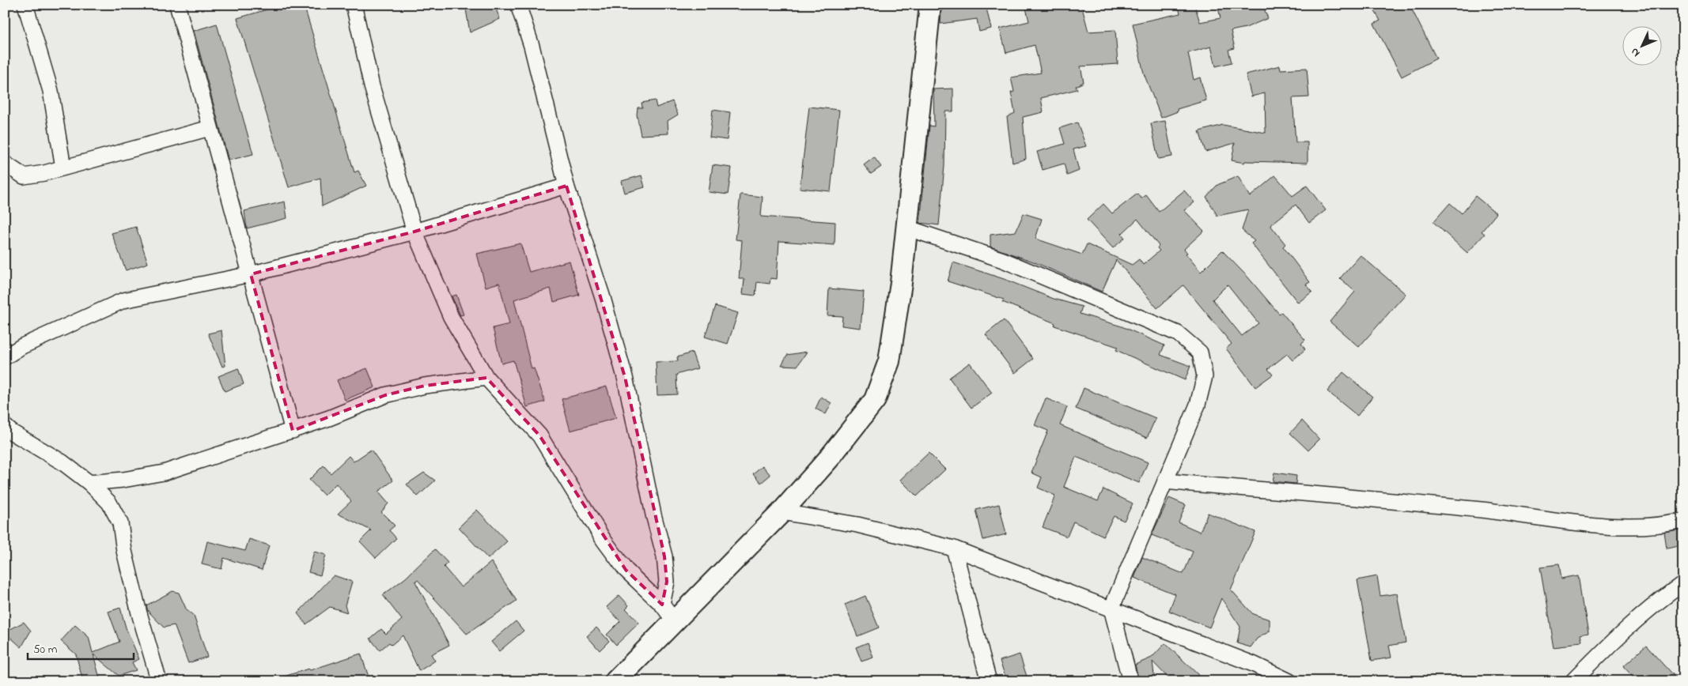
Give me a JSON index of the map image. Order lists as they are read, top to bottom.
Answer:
{
  "scale_bar": "50 m",
  "north": "bottom left"
}
